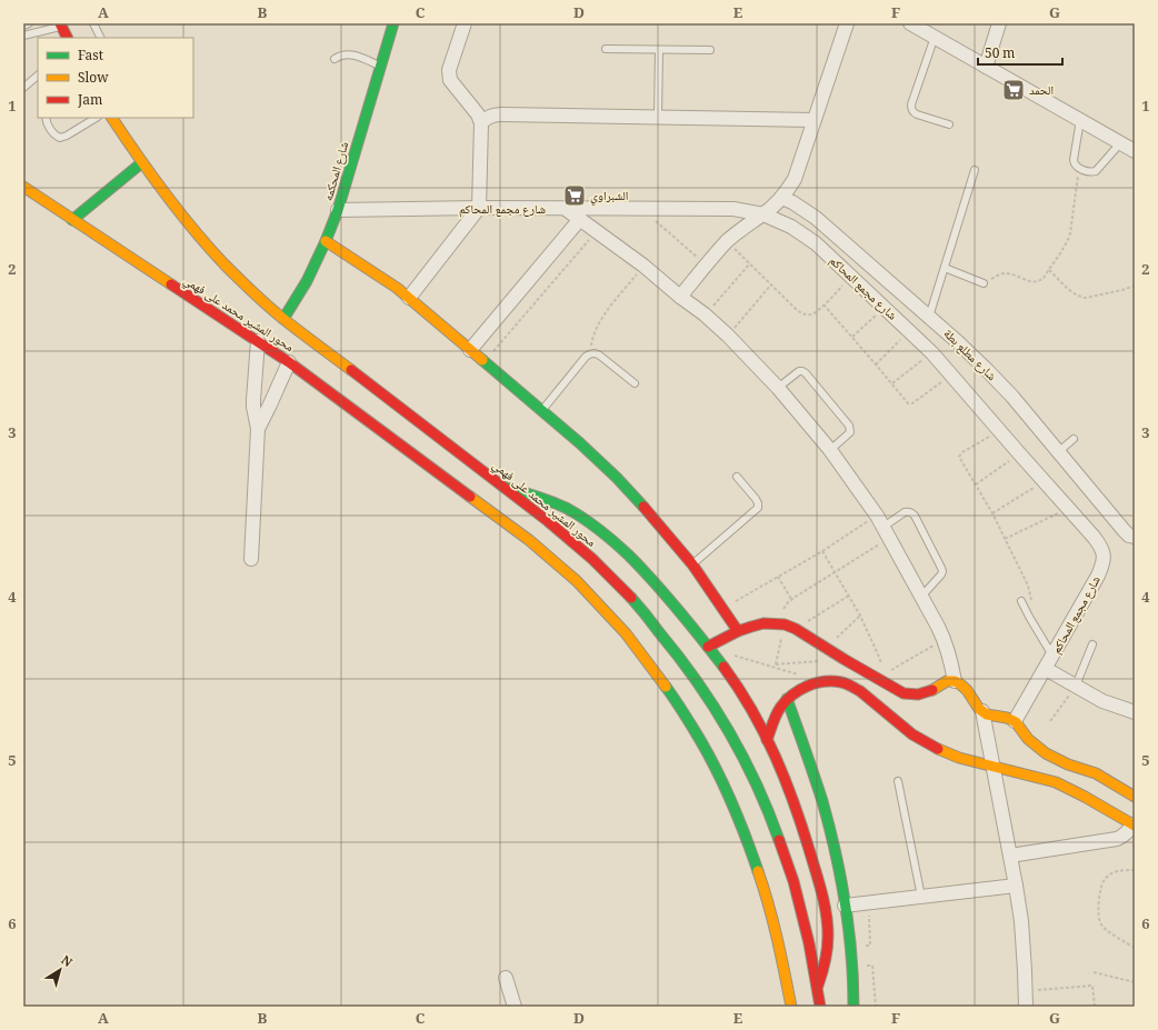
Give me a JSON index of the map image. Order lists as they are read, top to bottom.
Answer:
{
  "streets": {
    "street": [
      "شارع المحكمه",
      "شارع مجمع المحاكم",
      "محور المشير محمد على فهمي",
      "شارع مطلع بطة"
    ]
  },
  "crossings": [
    ["شارع المحكمه", "شارع مجمع المحاكم"],
    ["شارع المحكمه", "محور المشير محمد على فهمي"]
  ],
  "places": {
    "supermarket": ["الحمد", "الشبراوي"]
  },
  "legend": ["Fast", "Slow", "Jam"],
  "scale_bar": "50 m",
  "north": "top right",
  "grid": {
    "columns": [
      "A",
      "B",
      "C",
      "D",
      "E",
      "F",
      "G"
    ],
    "rows": [
      "1",
      "2",
      "3",
      "4",
      "5",
      "6"
    ]
  }
}
